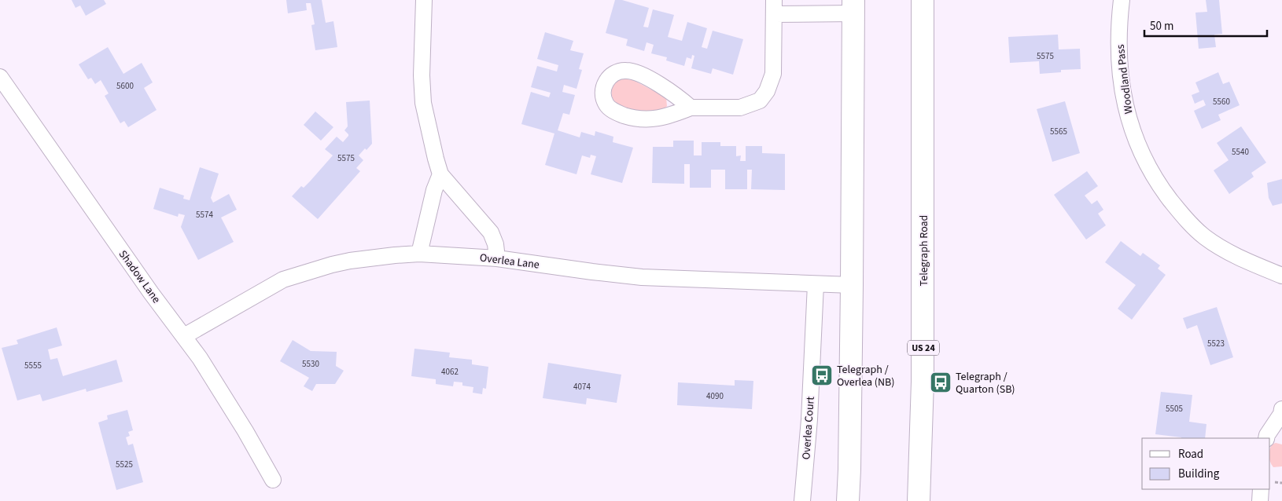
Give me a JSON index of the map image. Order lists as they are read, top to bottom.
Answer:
{
  "streets": {
    "highway": ["Telegraph Road", "US 24"],
    "street": [
      "Woodland Pass",
      "Overlea Lane",
      "Shadow Lane",
      "Overlea Court"
    ]
  },
  "crossings": [
    ["Overlea Lane", "Shadow Lane"],
    ["Overlea Lane", "Overlea Court"]
  ],
  "places": {
    "bus stop": ["Telegraph / Overlea (NB)", "Telegraph / Quarton (SB)"]
  },
  "house_numbers": [
    "5575",
    "5600",
    "5560",
    "5565",
    "5540",
    "5575",
    "5574",
    "5523",
    "5530",
    "5555",
    "4062",
    "4074",
    "4090",
    "5505",
    "5525"
  ],
  "legend": ["Road", "Building"],
  "scale_bar": "50 m"
}
